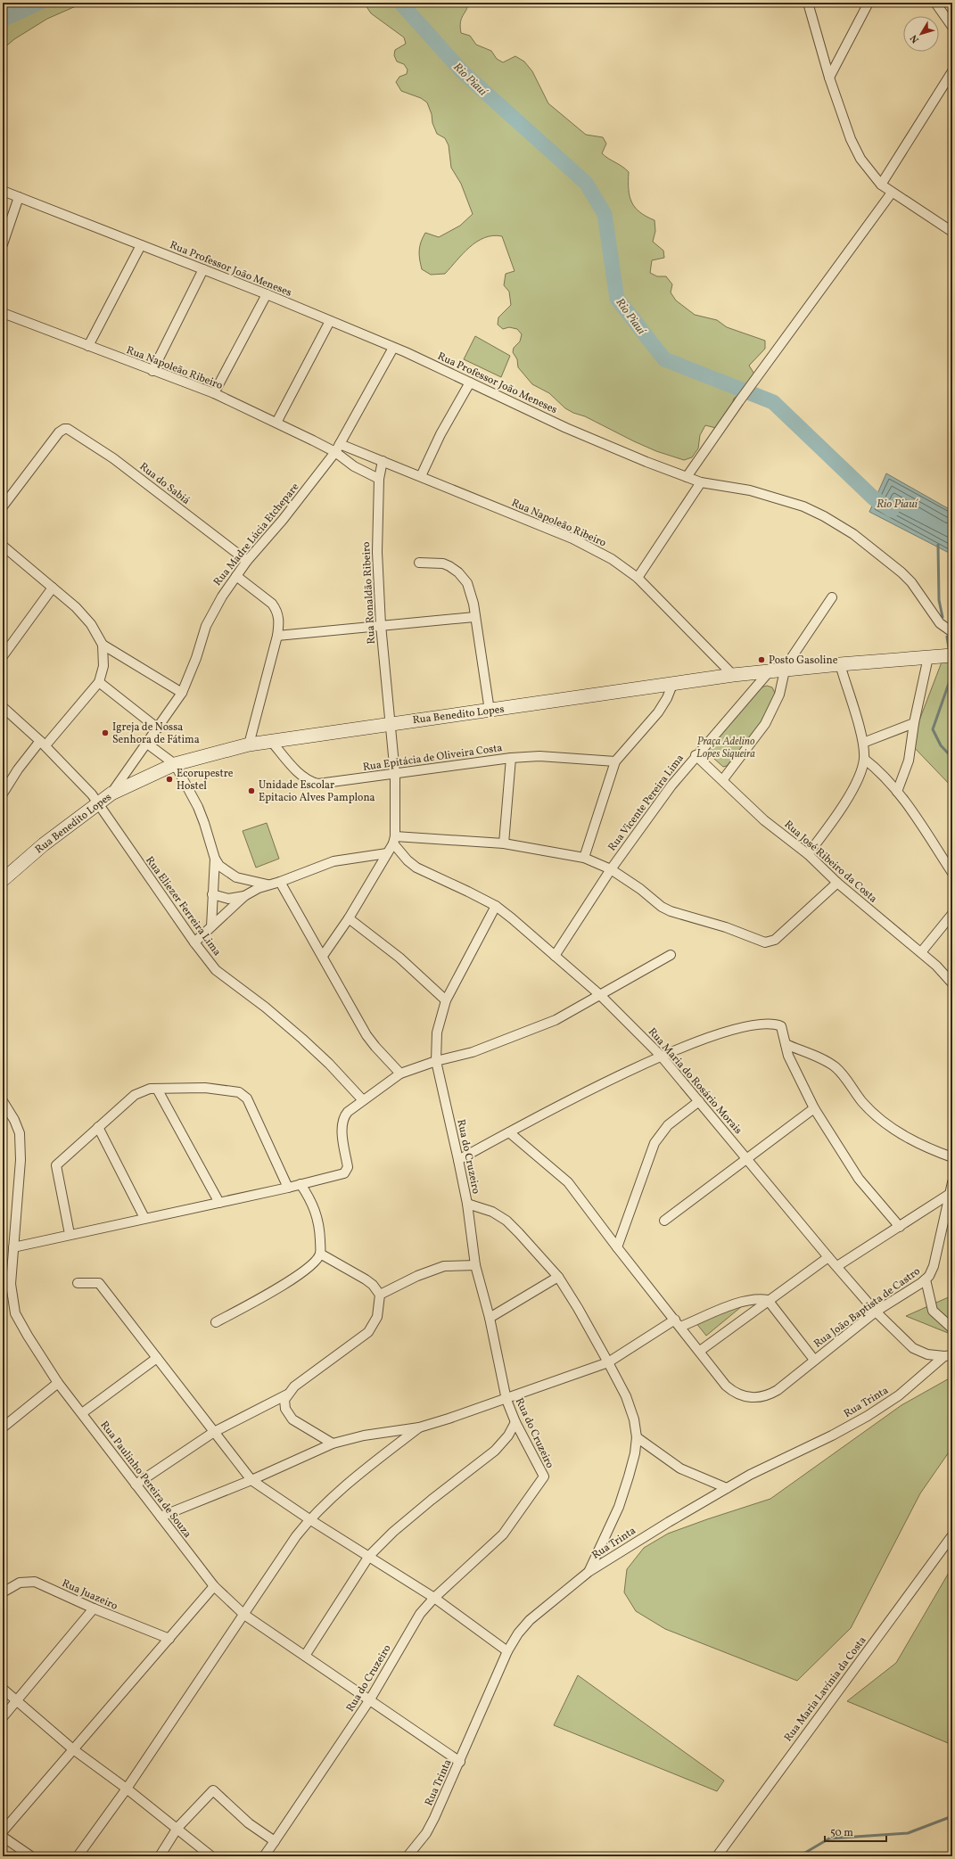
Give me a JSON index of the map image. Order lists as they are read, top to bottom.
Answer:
{
  "streets": {
    "main road": ["Rua Benedito Lopes"],
    "street": [
      "Rua Professor João Meneses",
      "Rua Napoleão Ribeiro",
      "Rua do Sabiá",
      "Rua Madre Lúcia Etchepare",
      "Rua Ronaldão Ribeiro",
      "Rua Epitácia de Oliveira Costa",
      "Rua Vicente Pereira Lima",
      "Rua José Ribeiro da Costa",
      "Rua Eliezer Ferreira Lima",
      "Rua Maria do Rosário Morais",
      "Rua do Cruzeiro",
      "Rua João Baptista de Castro",
      "Rua Trinta",
      "Rua Paulinho Pereira de Souza",
      "Rua Juazeiro",
      "Rua Maria Lavínia da Costa"
    ]
  },
  "crossings": [
    ["Rua Professor João Meneses", "Rua Madre Lúcia Etchepare"],
    ["Rua Napoleão Ribeiro", "Rua Madre Lúcia Etchepare"],
    ["Rua Napoleão Ribeiro", "Rua Ronaldão Ribeiro"],
    ["Rua Napoleão Ribeiro", "Rua Benedito Lopes"],
    ["Rua do Sabiá", "Rua Madre Lúcia Etchepare"],
    ["Rua Madre Lúcia Etchepare", "Rua Benedito Lopes"],
    ["Rua Ronaldão Ribeiro", "Rua Benedito Lopes"],
    ["Rua Ronaldão Ribeiro", "Rua Epitácia de Oliveira Costa"],
    ["Rua Ronaldão Ribeiro", "Rua Maria do Rosário Morais"],
    ["Rua Benedito Lopes", "Rua Epitácia de Oliveira Costa"],
    ["Rua Benedito Lopes", "Rua Vicente Pereira Lima"],
    ["Rua Benedito Lopes", "Rua Eliezer Ferreira Lima"],
    ["Rua Vicente Pereira Lima", "Rua José Ribeiro da Costa"],
    ["Rua Vicente Pereira Lima", "Rua Maria do Rosário Morais"],
    ["Rua Maria do Rosário Morais", "Rua do Cruzeiro"],
    ["Rua Maria do Rosário Morais", "Rua João Baptista de Castro"],
    ["Rua Maria do Rosário Morais", "Rua Trinta"],
    ["Rua do Cruzeiro", "Rua Paulinho Pereira de Souza"],
    ["Rua Trinta", "Rua Paulinho Pereira de Souza"]
  ],
  "water": ["Rio Piauí"],
  "parks": ["Praça Adelino Lopes Siqueira"],
  "places": [
    "Posto Gasoline",
    "Igreja de Nossa Senhora de Fátima",
    "Ecorupestre Hostel",
    "Unidade Escolar Epitacio Alves Pamplona"
  ],
  "scale_bar": "50 m",
  "north": "bottom left"
}
